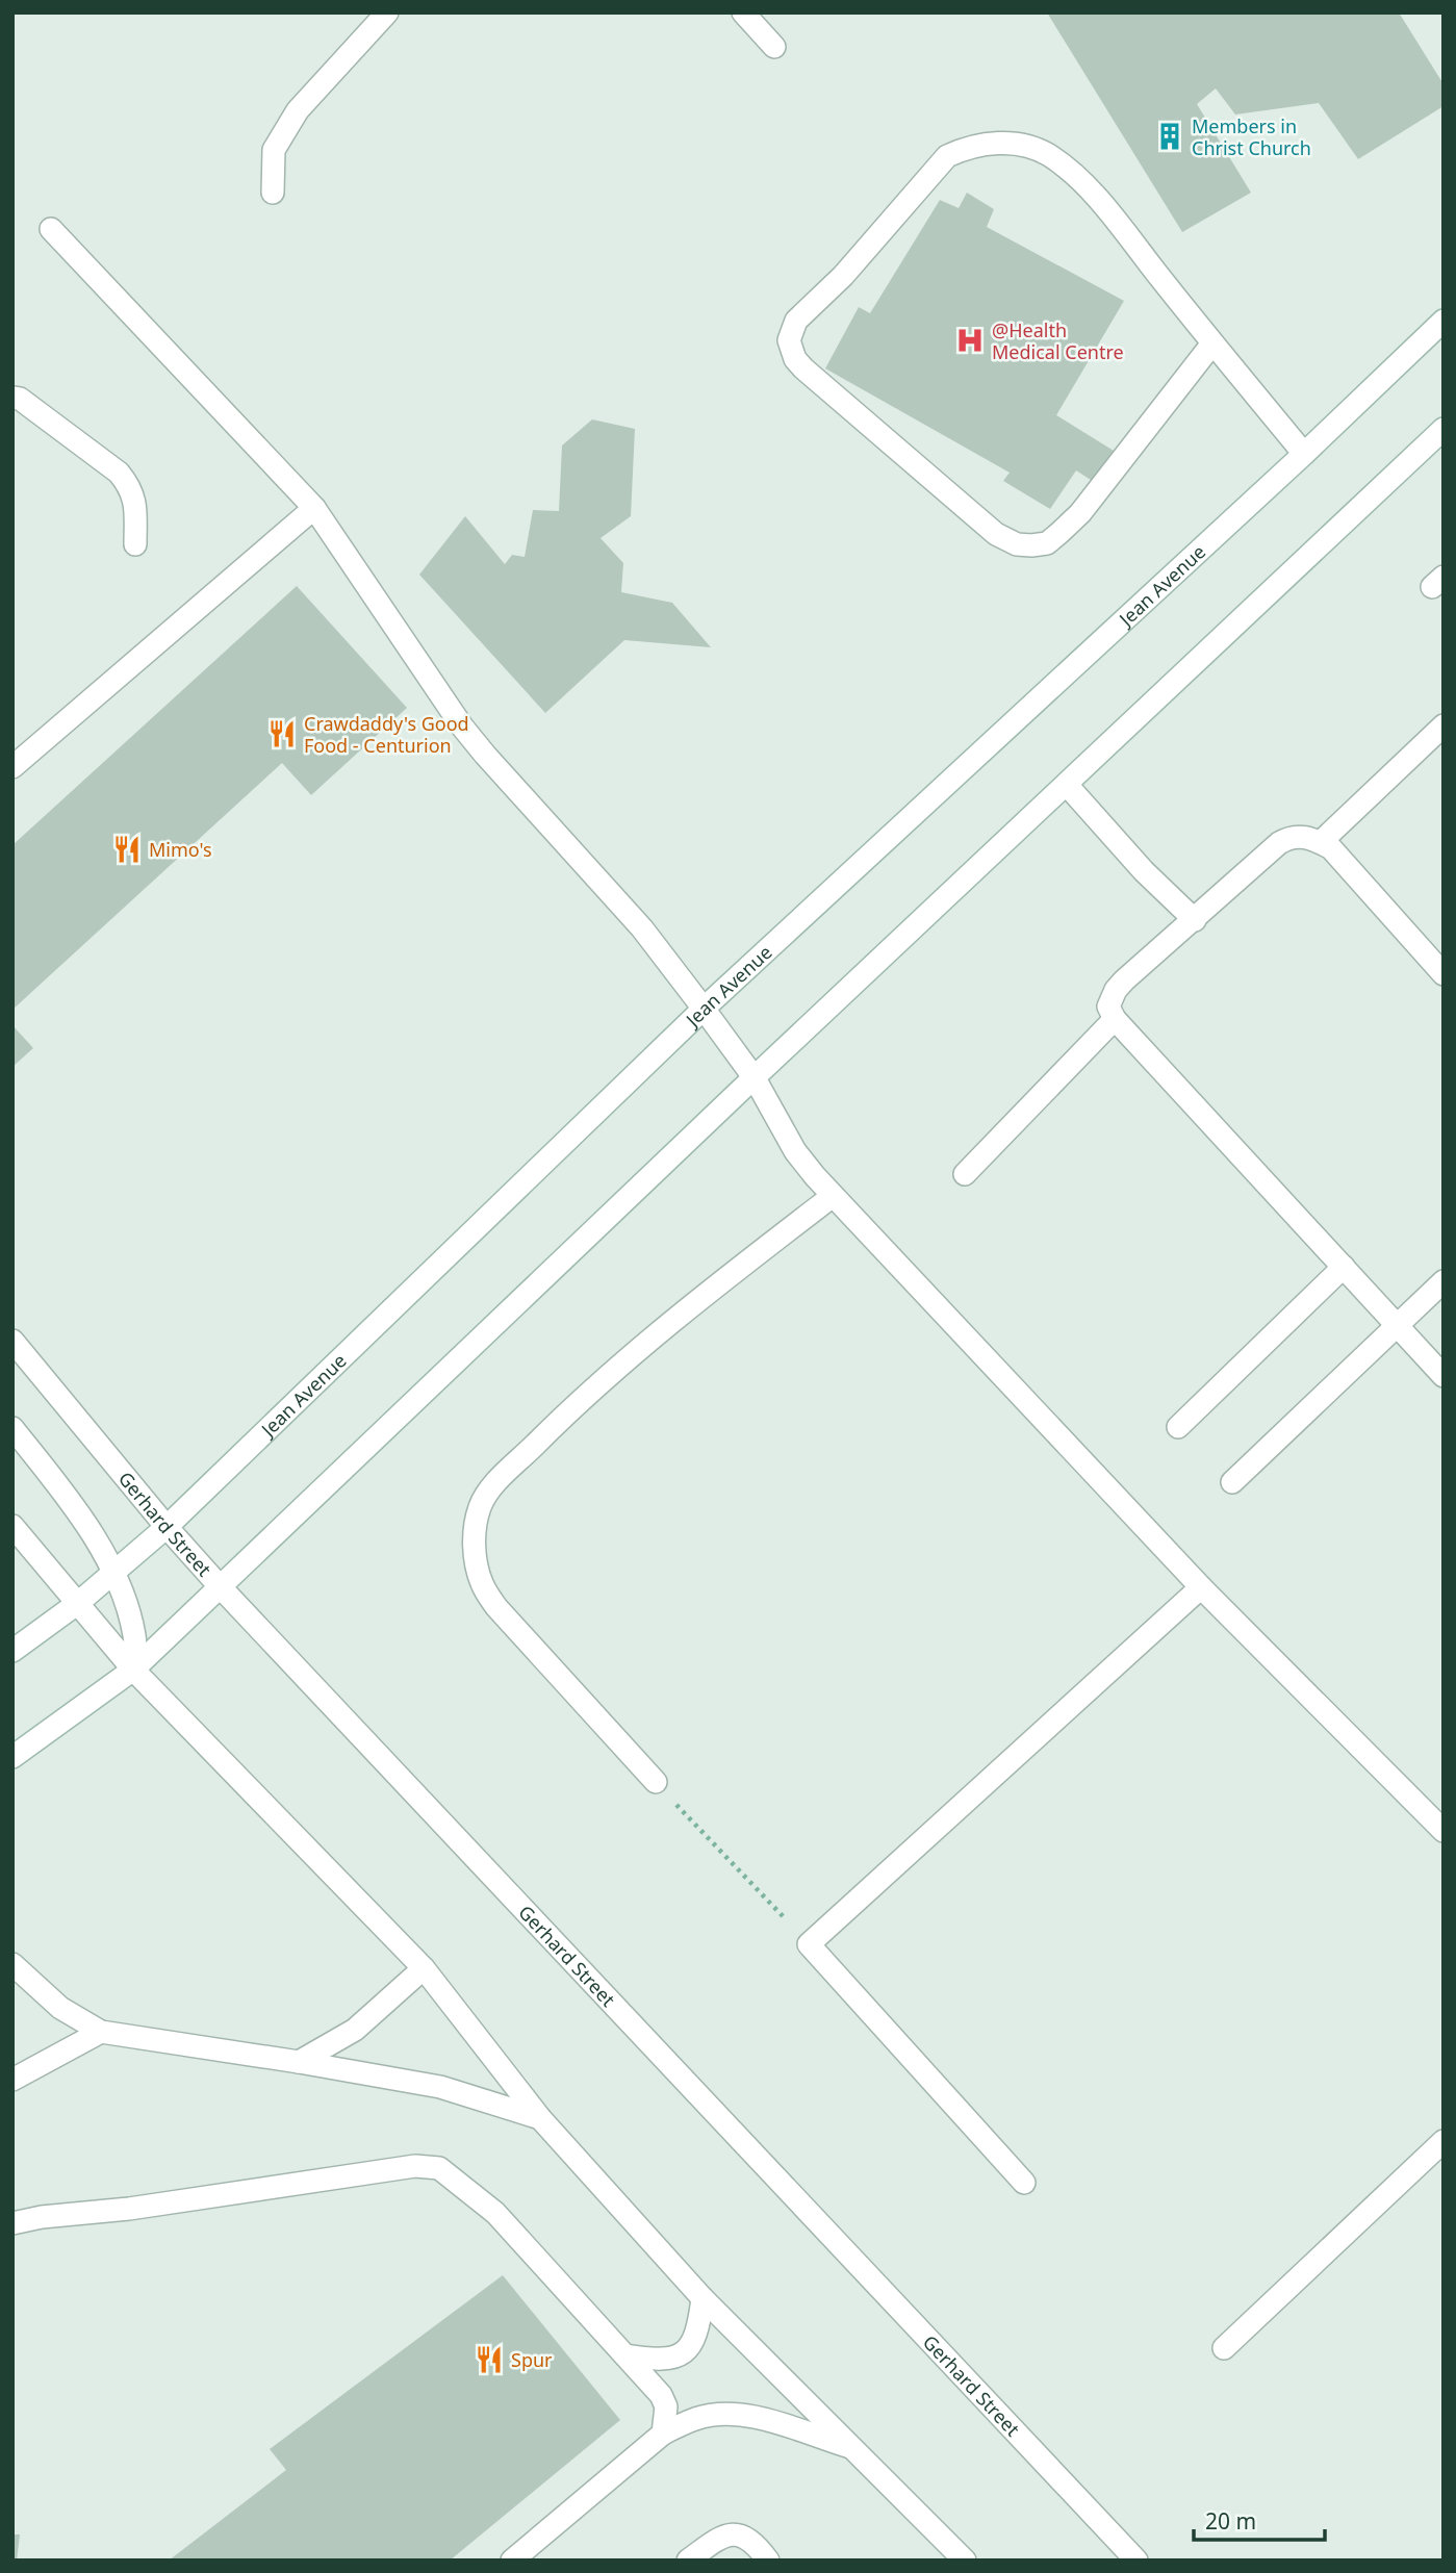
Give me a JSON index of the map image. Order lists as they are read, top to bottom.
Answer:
{
  "streets": {
    "street": ["Jean Avenue", "Gerhard Street"]
  },
  "crossings": [
    ["Jean Avenue", "Gerhard Street"]
  ],
  "places": {
    "building": ["Members in Christ Church"],
    "hospital": ["@Health Medical Centre"],
    "restaurant": ["Crawdaddy's Good Food - Centurion", "Mimo's", "Spur"]
  },
  "scale_bar": "20 m"
}
